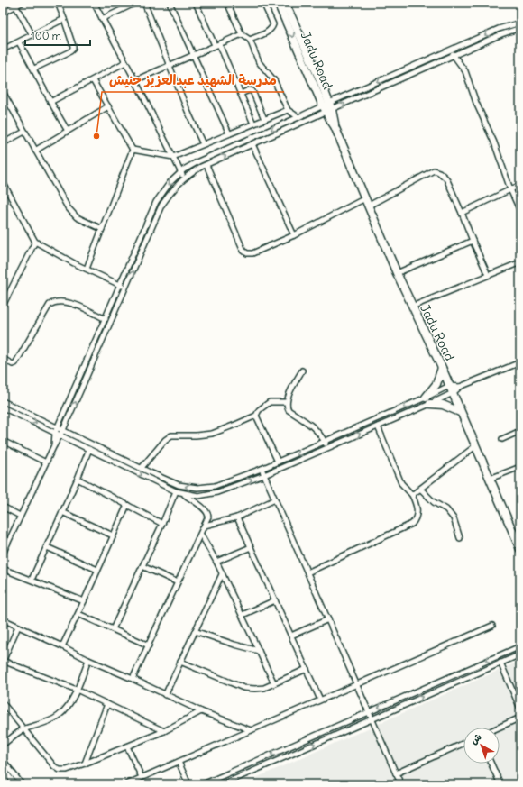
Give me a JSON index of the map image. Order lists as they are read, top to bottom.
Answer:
{
  "streets": {
    "highway": ["Jadu Road"]
  },
  "places": ["مدرسة الشهيد عبدالعزيز حنيش"],
  "scale_bar": "100 m",
  "north": "top left"
}
